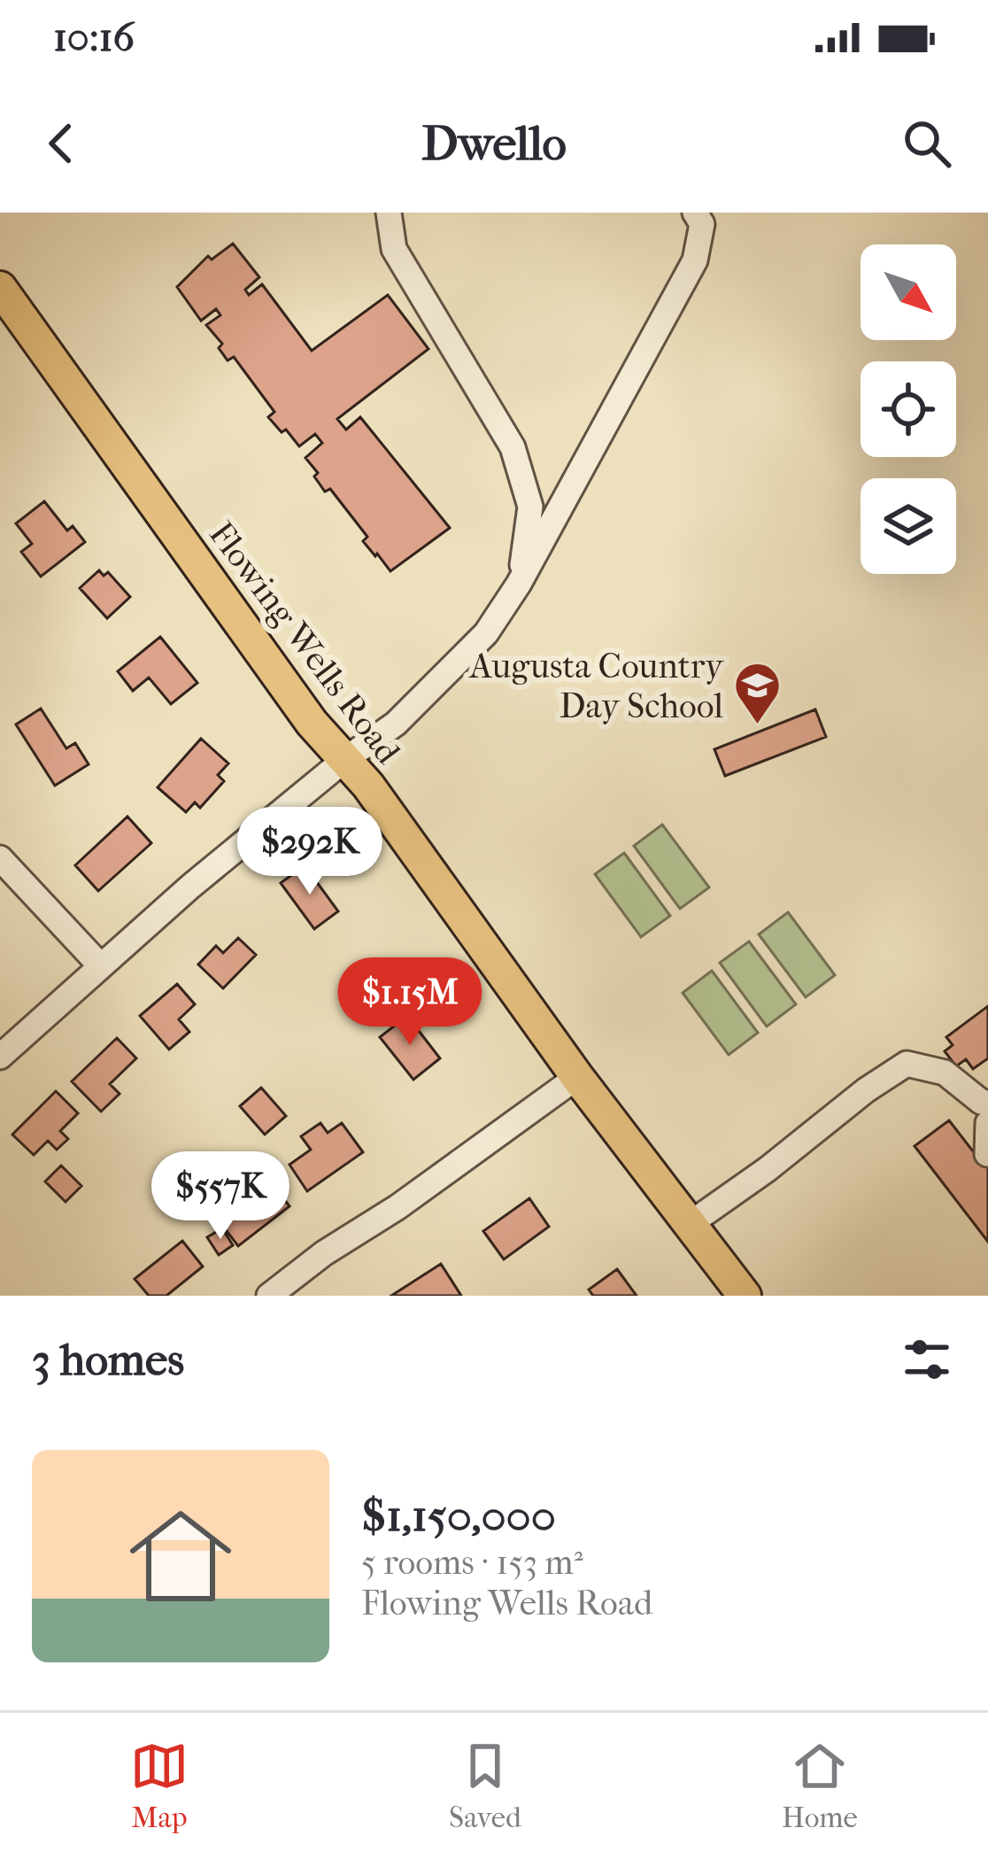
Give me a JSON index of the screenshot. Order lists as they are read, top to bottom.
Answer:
{
  "streets": {
    "main road": ["Flowing Wells Road"]
  },
  "places": {
    "school or university": ["Augusta Country Day School"]
  },
  "north": "bottom right",
  "page": {
    "status": "10:16",
    "header": "Dwello",
    "price": ["$292K", "$1.15M", "$557K"],
    "heading": "3 homes",
    "list": [
      {
        "name": "$1,150,000",
        "note": "5 rooms · 153 m² · Flowing Wells Road"
      }
    ],
    "tabs": ["Map", "Saved", "Home"]
  }
}
